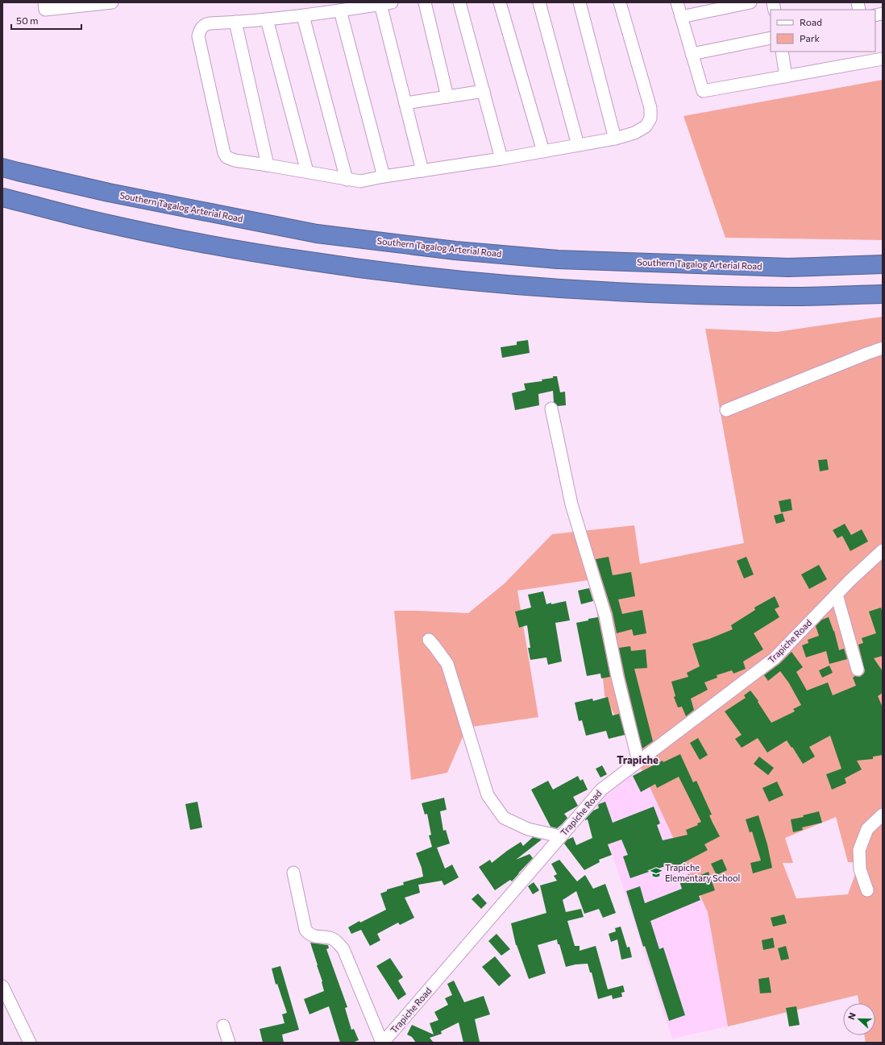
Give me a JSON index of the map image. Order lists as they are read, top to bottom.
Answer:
{
  "streets": {
    "highway": ["Southern Tagalog Arterial Road"],
    "street": ["Trapiche Road"]
  },
  "districts": ["Trapiche"],
  "places": {
    "school or university": ["Trapiche Elementary School"]
  },
  "legend": ["Road", "Park"],
  "scale_bar": "50 m",
  "north": "left"
}
